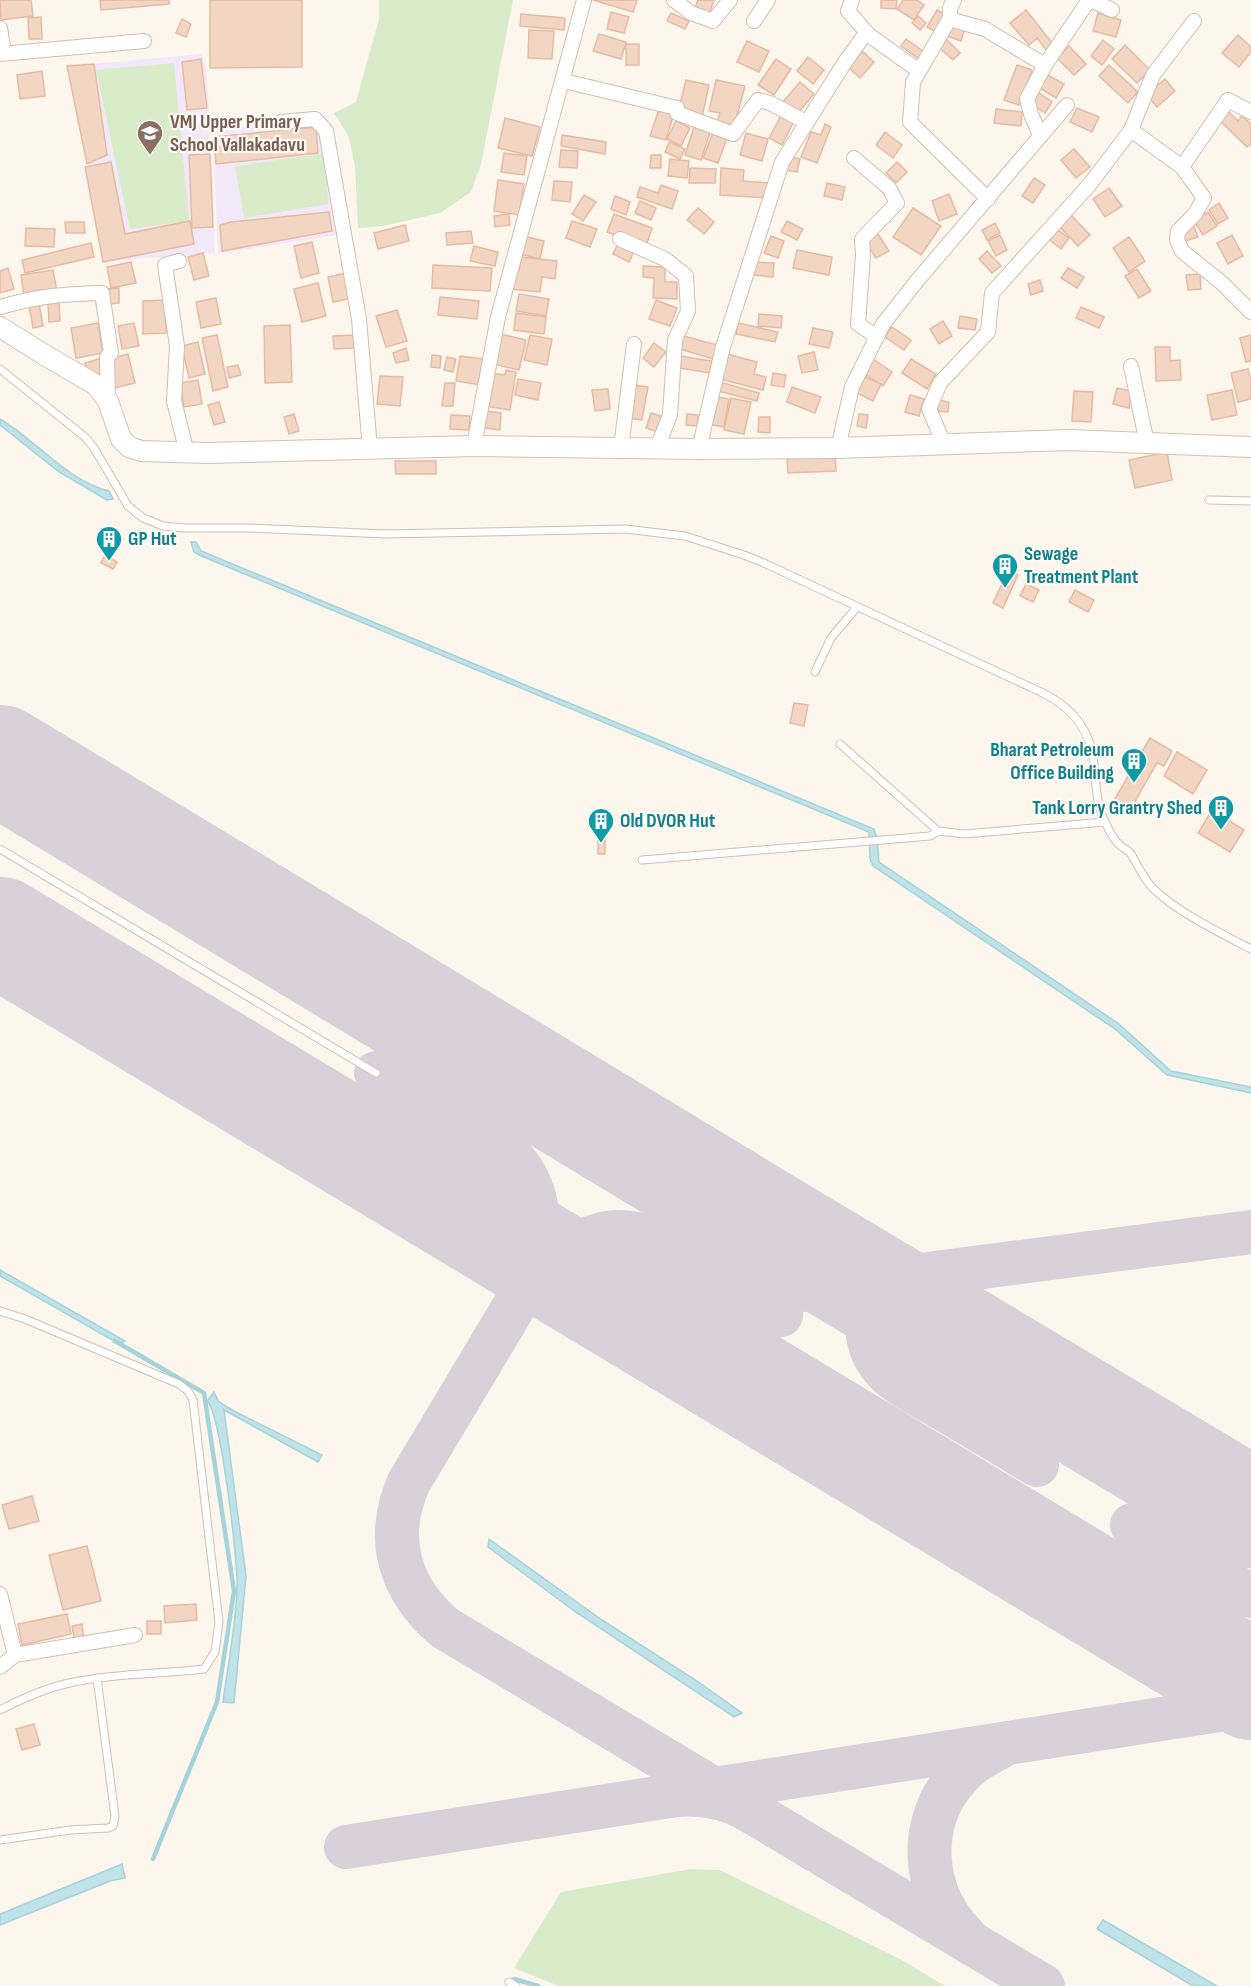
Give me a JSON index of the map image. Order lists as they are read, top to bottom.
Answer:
{
  "places": {
    "school or university": ["VMJ Upper Primary School Vallakadavu"],
    "building": [
      "GP Hut",
      "Sewage Treatment Plant",
      "Bharat Petroleum Office Building",
      "Tank Lorry Grantry Shed",
      "Old DVOR Hut"
    ]
  }
}
